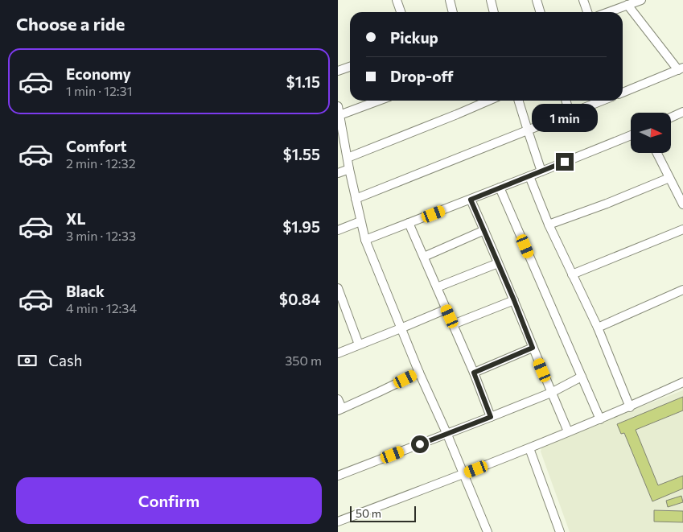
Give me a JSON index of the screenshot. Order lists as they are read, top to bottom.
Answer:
{
  "scale_bar": "50 m",
  "north": "right",
  "page": {
    "heading": "Choose a ride",
    "banner": ["Pickup", "Drop-off"],
    "list": [
      {
        "name": "Economy",
        "note": "1 min · 12:31",
        "value": "$1.15"
      },
      {
        "name": "Comfort",
        "note": "2 min · 12:32",
        "value": "$1.55"
      },
      {
        "name": "XL",
        "note": "3 min · 12:33",
        "value": "$1.95"
      },
      {
        "name": "Black",
        "note": "4 min · 12:34",
        "value": "$0.84"
      }
    ],
    "bubble": "1 min",
    "pay": ["Cash", "350 m"],
    "buttons": "Confirm",
    "scale": "50 m"
  }
}
